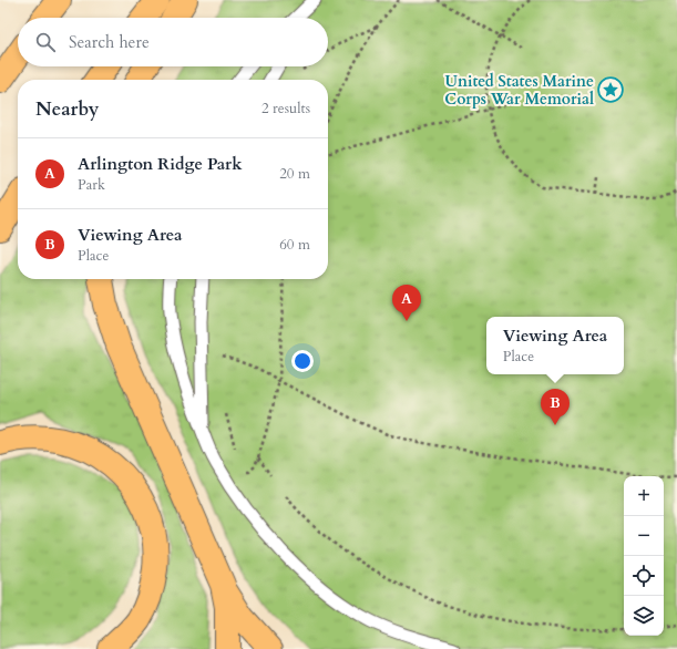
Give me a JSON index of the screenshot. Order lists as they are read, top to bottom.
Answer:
{
  "places": {
    "place": ["United States Marine Corps War Memorial"]
  },
  "page": {
    "search": "Search here",
    "heading": ["Nearby", "2 results"],
    "list": [
      {
        "mark": "A",
        "name": "Arlington Ridge Park",
        "note": "Park",
        "value": "20 m"
      },
      {
        "mark": "B",
        "name": "Viewing Area",
        "note": "Place",
        "value": "60 m"
      }
    ],
    "pins": ["A", "B"],
    "popup": ["Viewing Area", "Place"],
    "map_buttons": ["+", "−"]
  }
}
